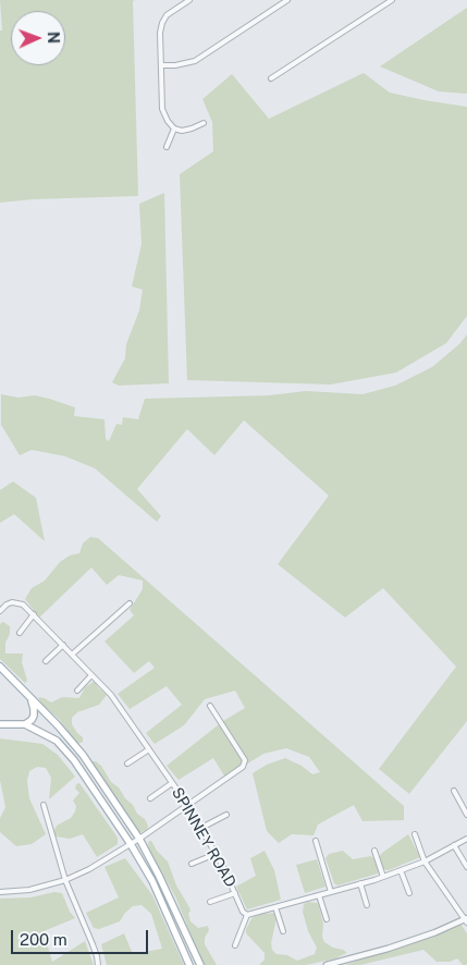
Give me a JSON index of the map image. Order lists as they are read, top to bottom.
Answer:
{
  "streets": {
    "street": ["SPINNEY ROAD"]
  },
  "scale_bar": "200 m",
  "north": "right"
}
